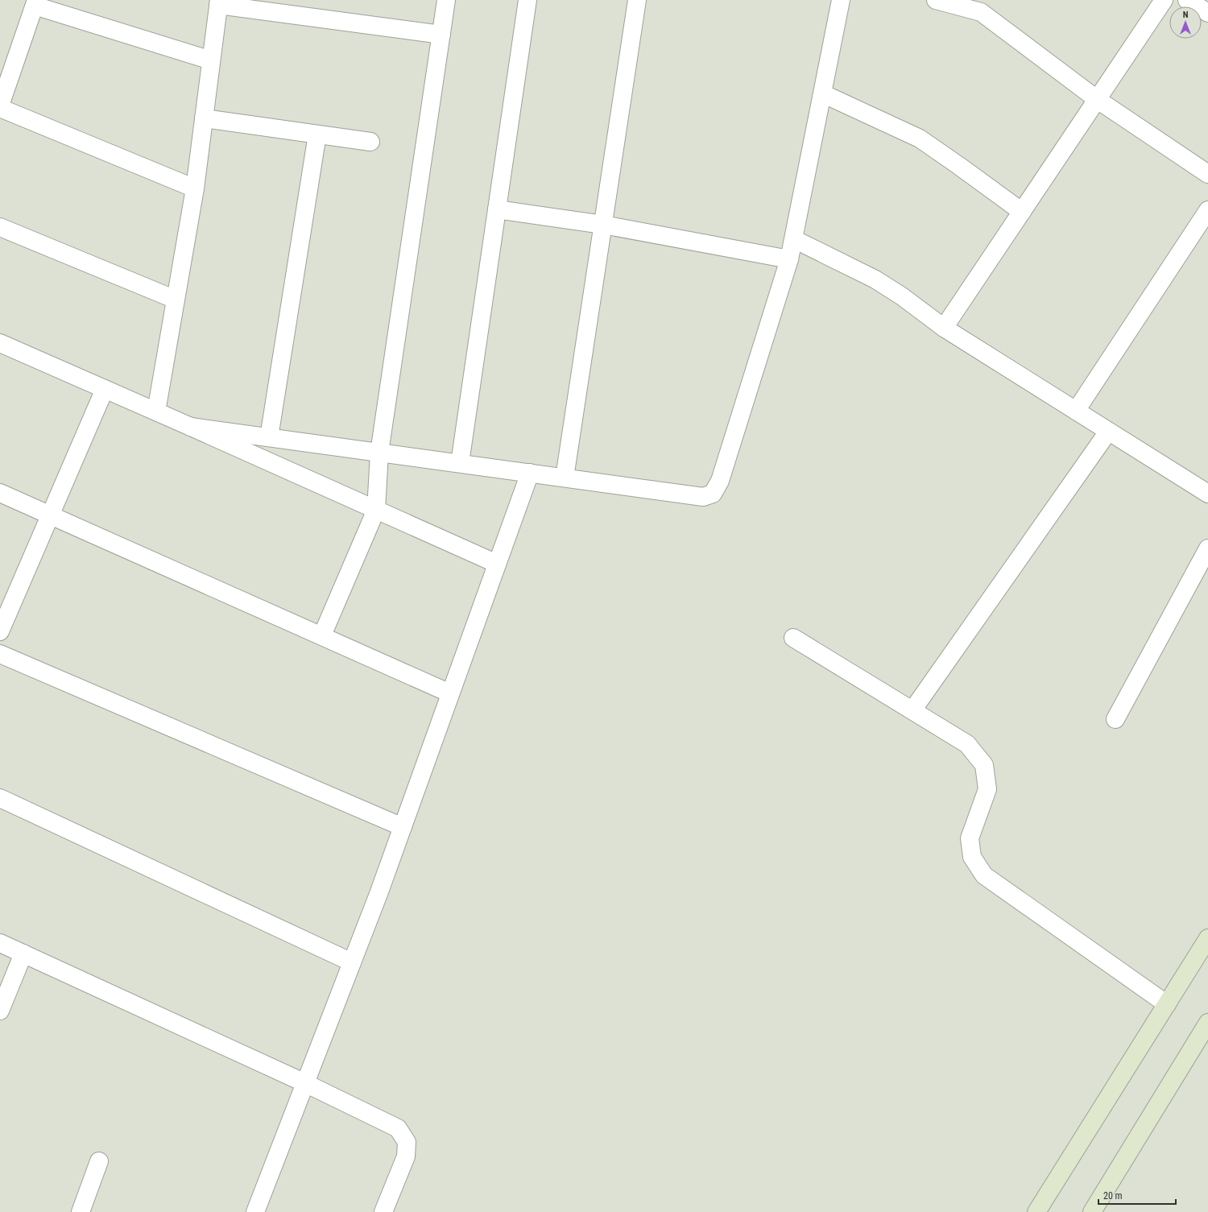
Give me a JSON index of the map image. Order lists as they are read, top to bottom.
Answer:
{
  "scale_bar": "20 m",
  "north": "top"
}
